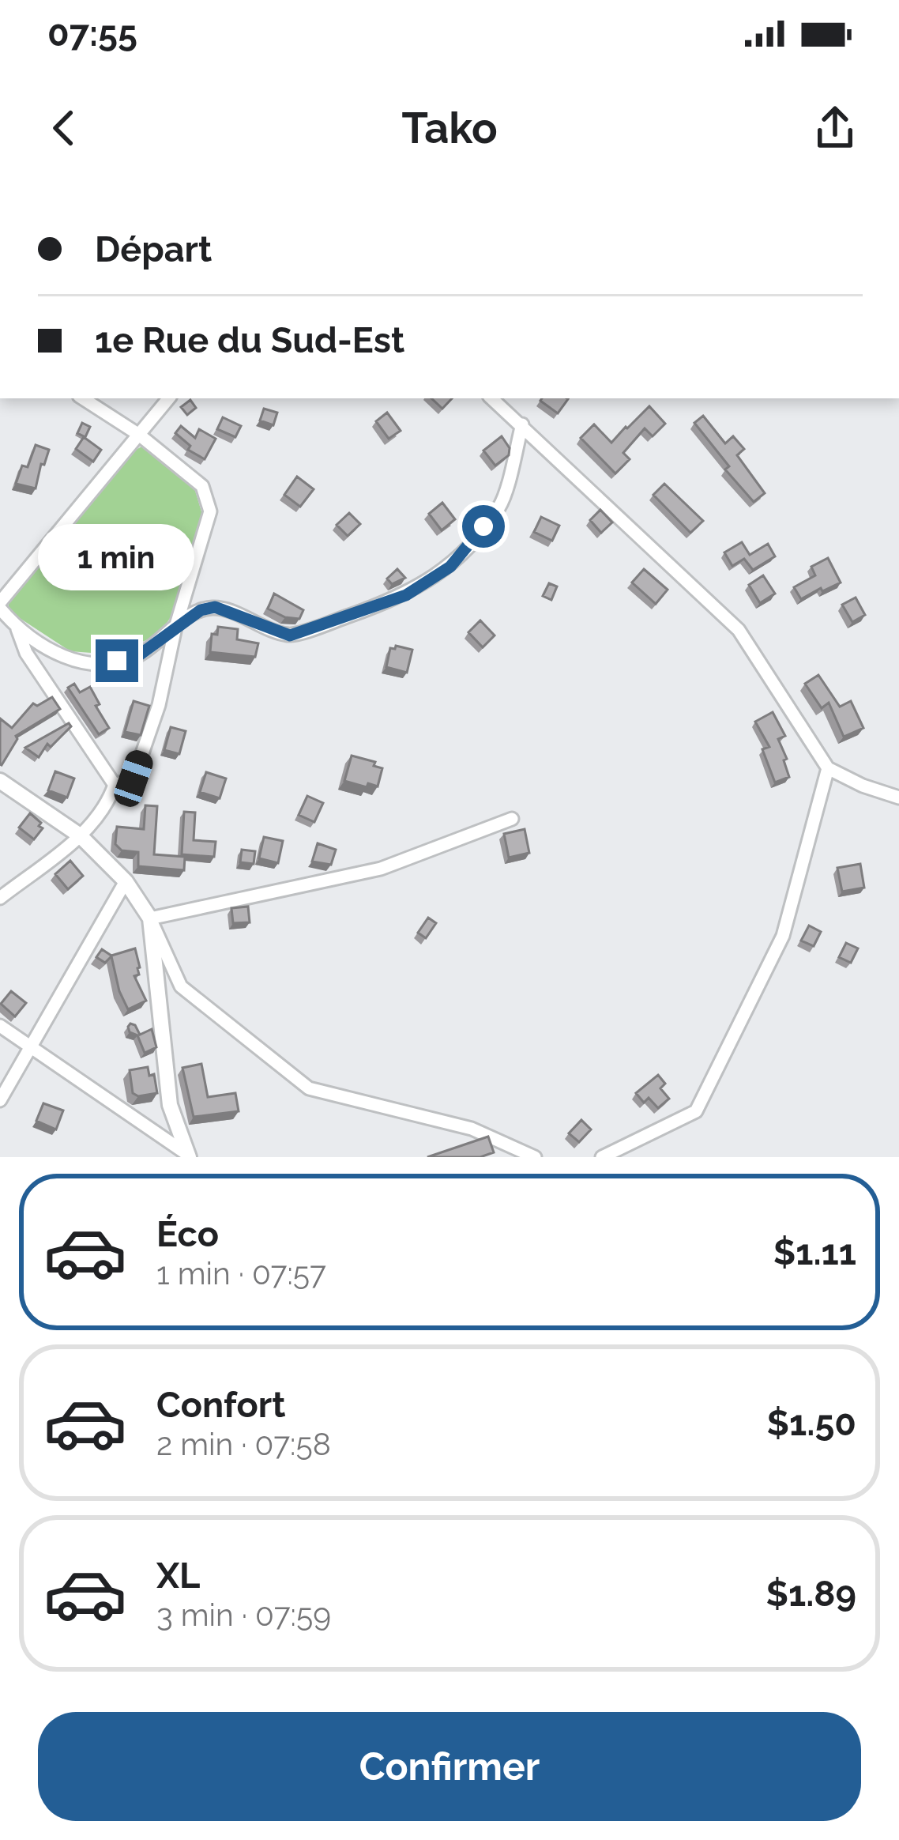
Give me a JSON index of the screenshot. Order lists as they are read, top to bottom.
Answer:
{
  "page": {
    "status": "07:55",
    "header": "Tako",
    "banner": ["Départ", "1e Rue du Sud-Est"],
    "bubble": "1 min",
    "list": [
      {
        "name": "Éco",
        "note": "1 min · 07:57",
        "value": "$1.11"
      },
      {
        "name": "Confort",
        "note": "2 min · 07:58",
        "value": "$1.50"
      },
      {
        "name": "XL",
        "note": "3 min · 07:59",
        "value": "$1.89"
      }
    ],
    "buttons": "Confirmer"
  }
}
